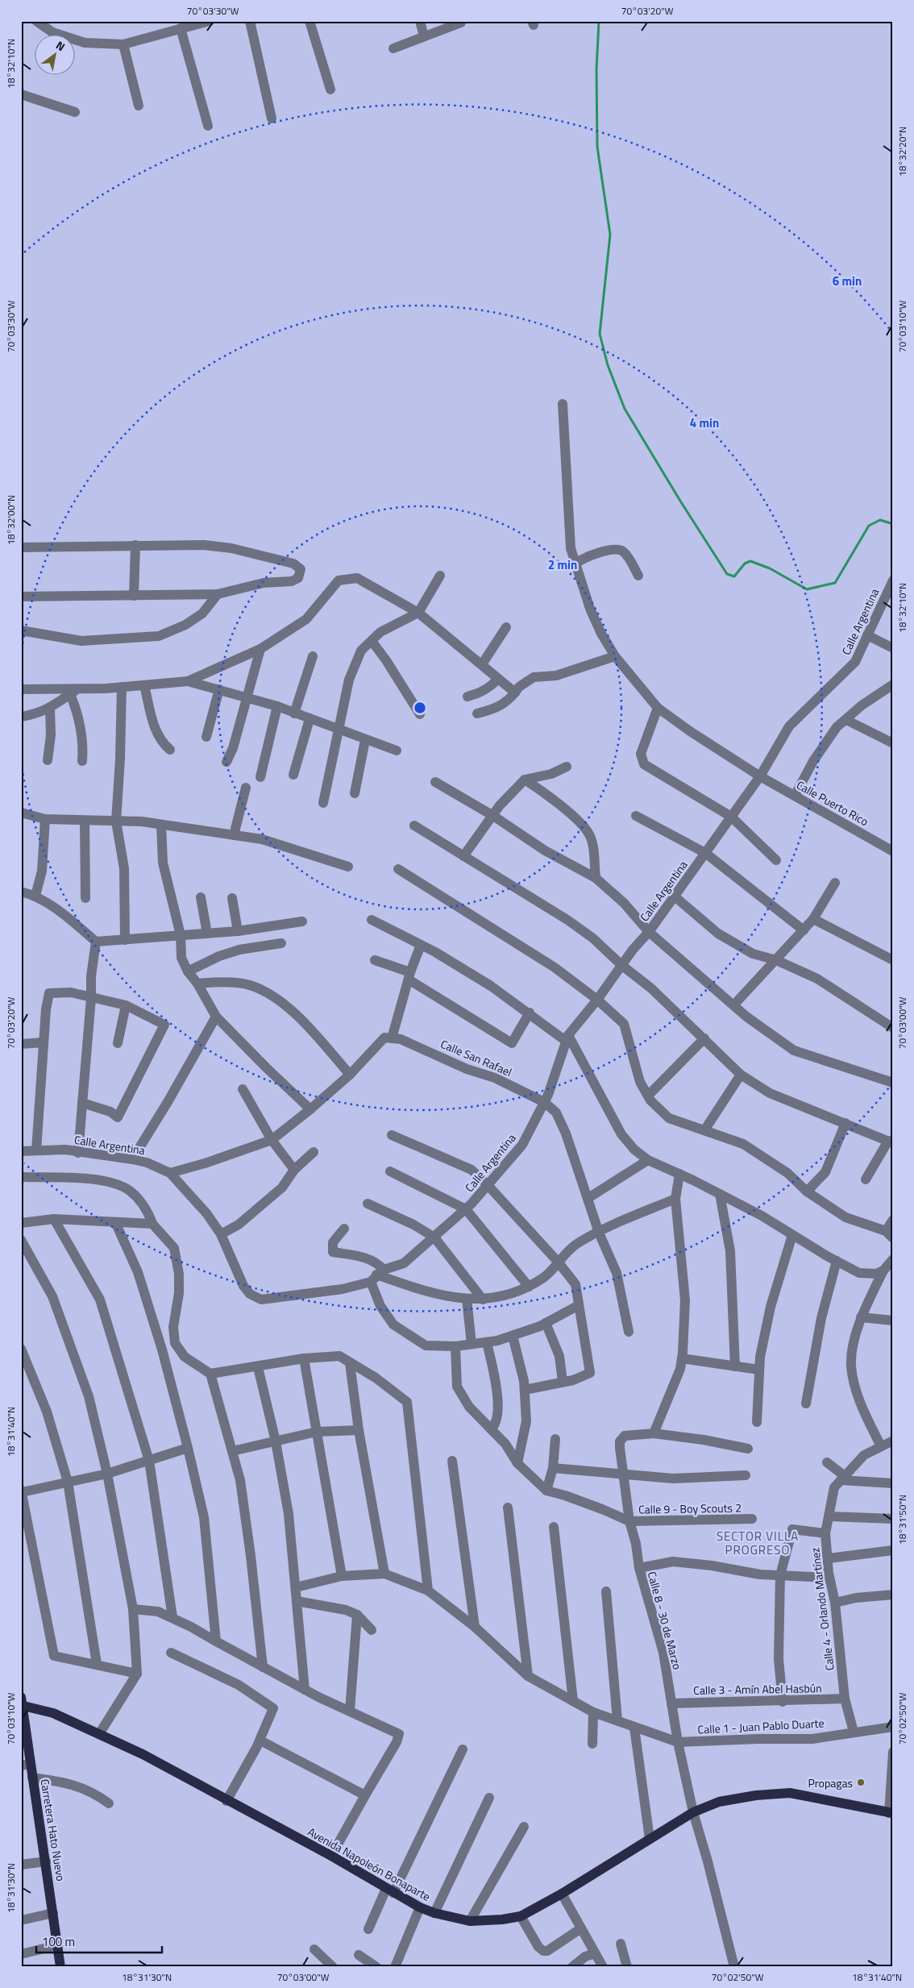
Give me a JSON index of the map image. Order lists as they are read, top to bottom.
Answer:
{
  "streets": {
    "main road": ["Carretera Hato Nuevo", "Avenida Napoleón Bonaparte"],
    "street": [
      "Calle Argentina",
      "Calle Puerto Rico",
      "Calle San Rafael",
      "Calle 9 - Boy Scouts 2",
      "Calle 4 - Orlando Martínez",
      "Calle 8 - 30 de Marzo",
      "Calle 3 - Amín Abel Hasbún",
      "Calle 1 - Juan Pablo Duarte"
    ]
  },
  "crossings": [
    ["Calle Argentina", "Calle Puerto Rico"],
    ["Calle Argentina", "Calle San Rafael"],
    ["Calle 9 - Boy Scouts 2", "Calle 8 - 30 de Marzo"],
    ["Calle 4 - Orlando Martínez", "Calle 3 - Amín Abel Hasbún"],
    ["Calle 4 - Orlando Martínez", "Calle 1 - Juan Pablo Duarte"],
    ["Calle 8 - 30 de Marzo", "Calle 3 - Amín Abel Hasbún"],
    ["Calle 8 - 30 de Marzo", "Calle 1 - Juan Pablo Duarte"],
    ["Calle 8 - 30 de Marzo", "Avenida Napoleón Bonaparte"],
    ["Carretera Hato Nuevo", "Avenida Napoleón Bonaparte"]
  ],
  "districts": ["SECTOR VILLA PROGRESO"],
  "places": ["Propagas"],
  "scale_bar": "100 m",
  "north": "top right",
  "coordinates": [
    "70°03'30\"W",
    "70°03'20\"W",
    "18°32'10\"N",
    "18°32'20\"N",
    "70°03'10\"W",
    "18°32'00\"N",
    "70°03'00\"W",
    "18°31'40\"N",
    "18°31'50\"N",
    "70°02'50\"W",
    "18°31'30\"N"
  ],
  "rings": ["6 min", "4 min", "2 min"]
}
